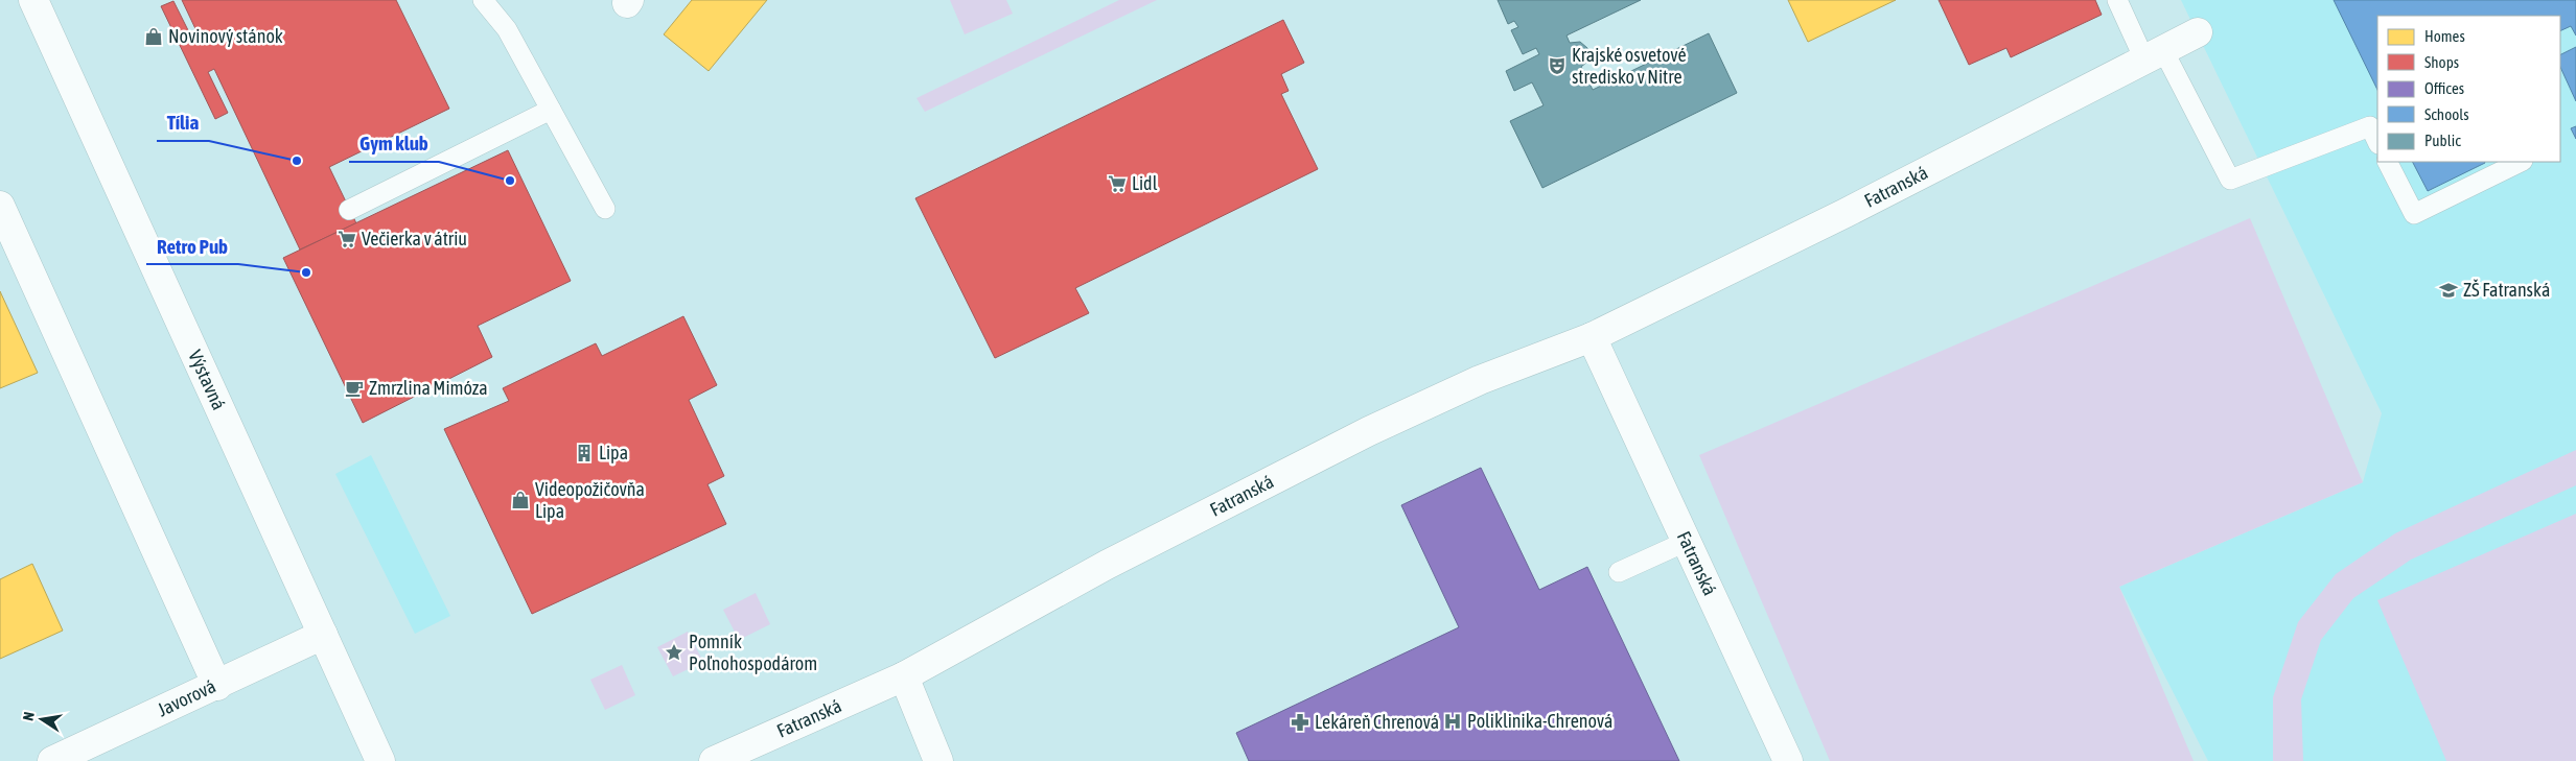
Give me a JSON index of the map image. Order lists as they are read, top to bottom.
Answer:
{
  "streets": {
    "street": ["Fatranská", "Výstavná", "Javorová"]
  },
  "crossings": [
    ["Výstavná", "Javorová"]
  ],
  "places": {
    "shop": ["Novinový stánok", "Videopožičovňa Lipa"],
    "theatre": ["Krajské osvetové stredisko v Nitre"],
    "other": ["Tília", "Gym klub", "Retro Pub"],
    "supermarket": ["Lidl", "Večierka v átriu"],
    "school or university": ["ZŠ Fatranská"],
    "cafe": ["Zmrzlina Mimóza"],
    "building": ["Lipa"],
    "place": ["Pomník Poľnohospodárom"],
    "hospital": ["Poliklinika-Chrenová"],
    "pharmacy": ["Lekáreň Chrenová"]
  },
  "legend": [
    "Homes",
    "Shops",
    "Offices",
    "Schools",
    "Public"
  ],
  "north": "left"
}
